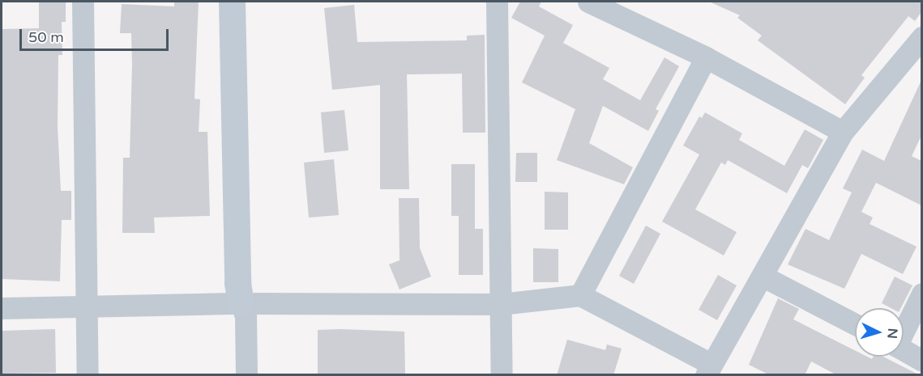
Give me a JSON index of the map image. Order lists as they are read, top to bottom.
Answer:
{
  "scale_bar": "50 m",
  "north": "right"
}
